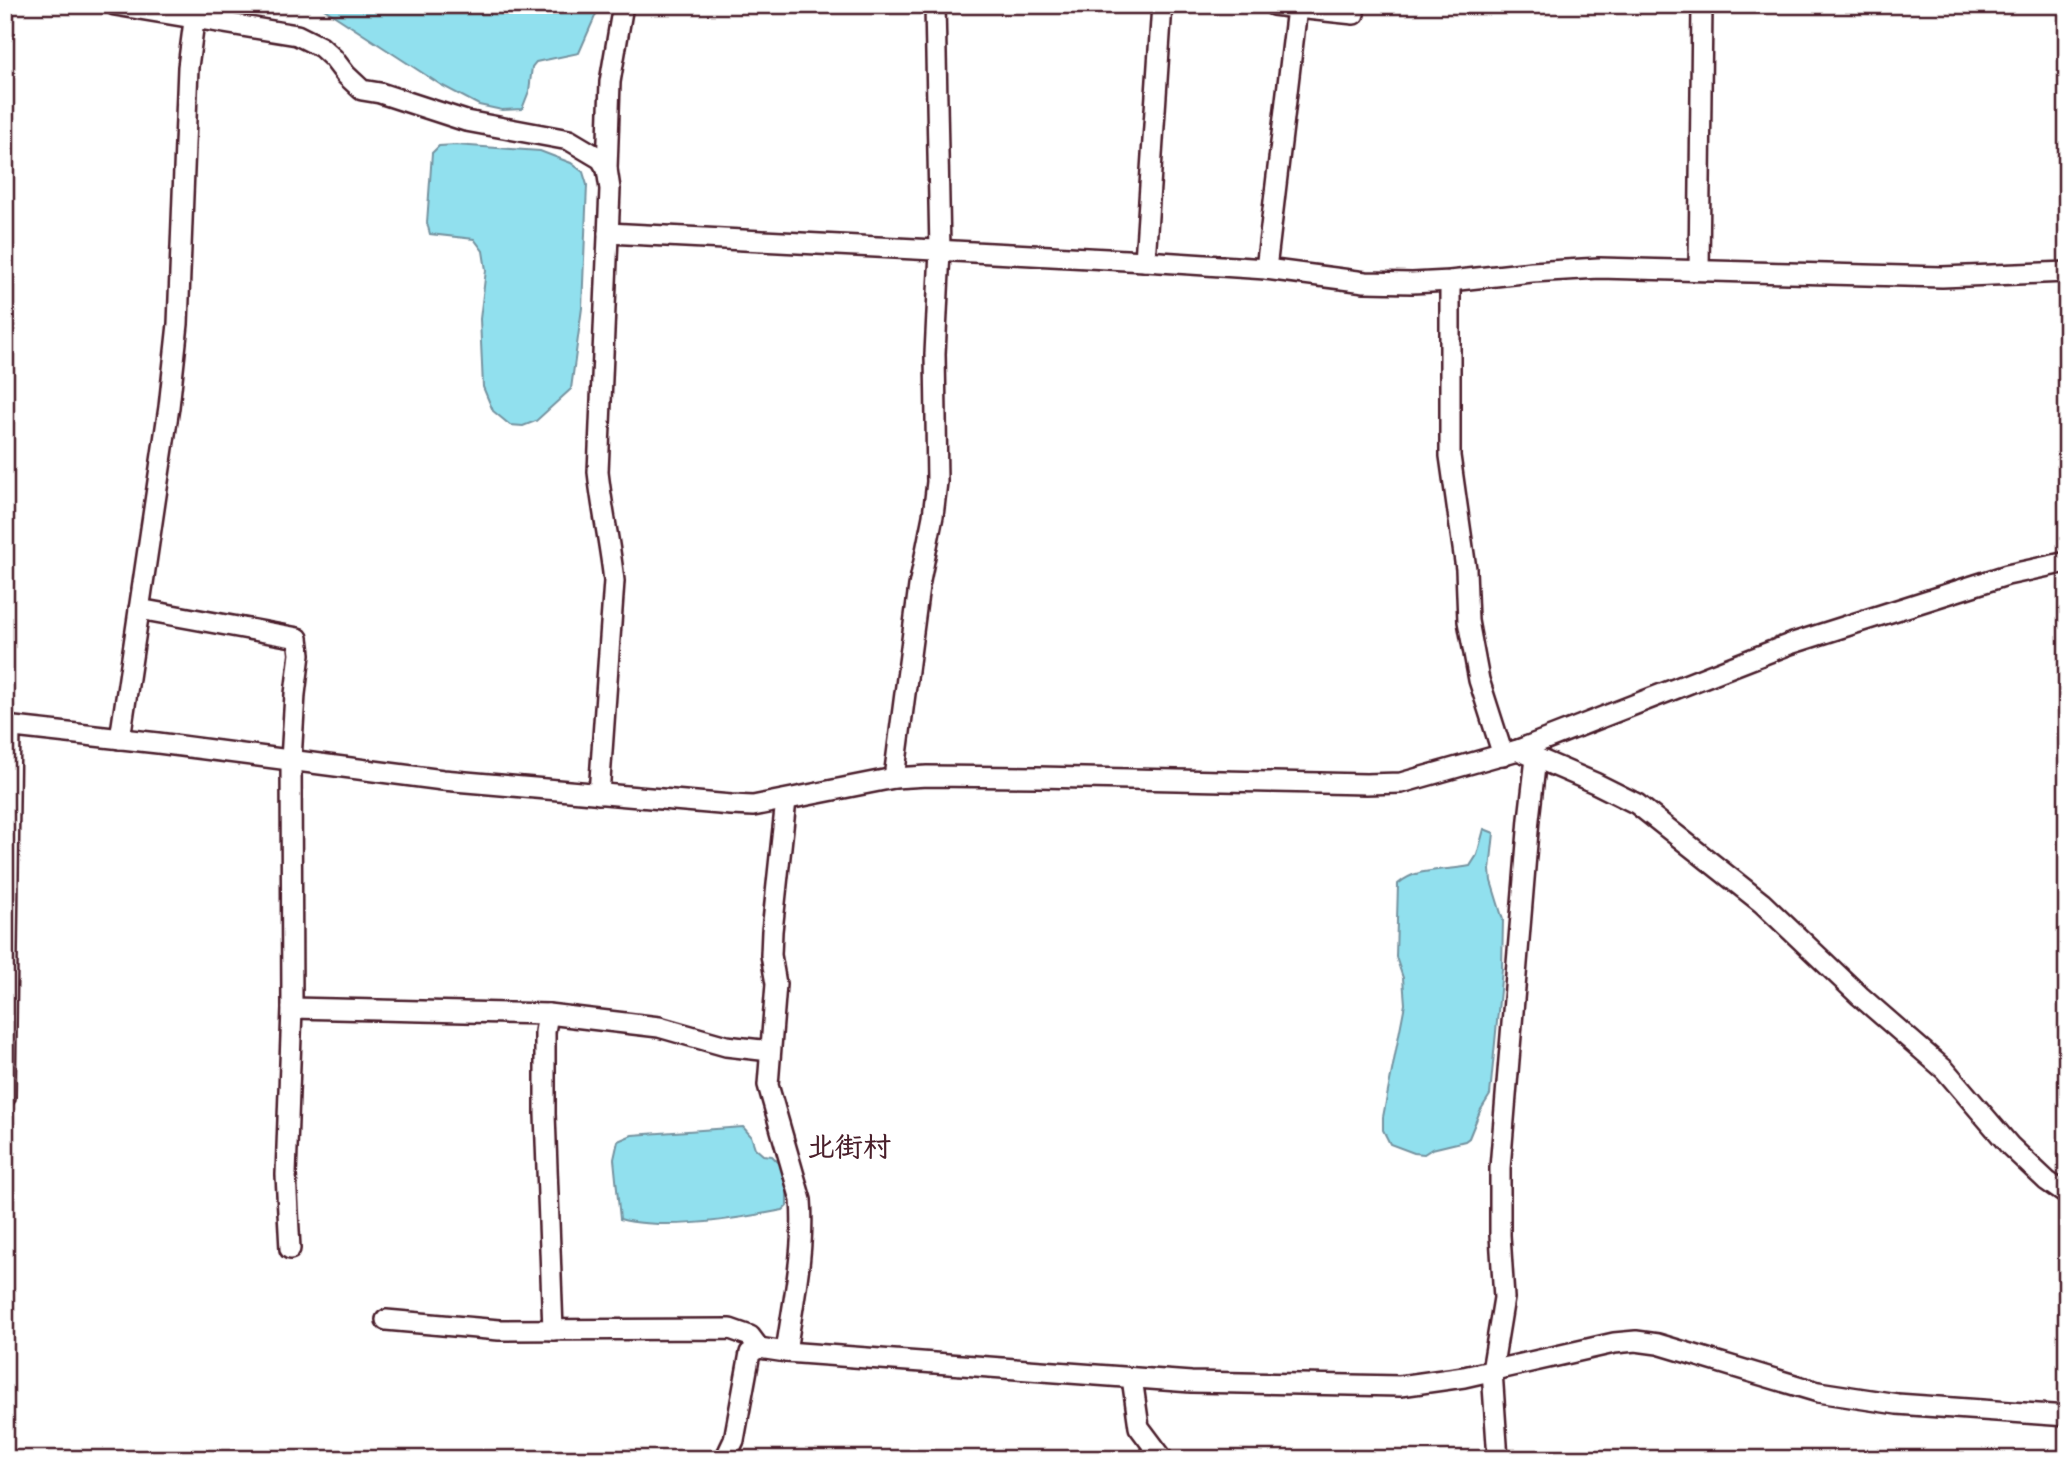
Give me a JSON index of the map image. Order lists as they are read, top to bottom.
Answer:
{
  "districts": ["北街村"]
}
